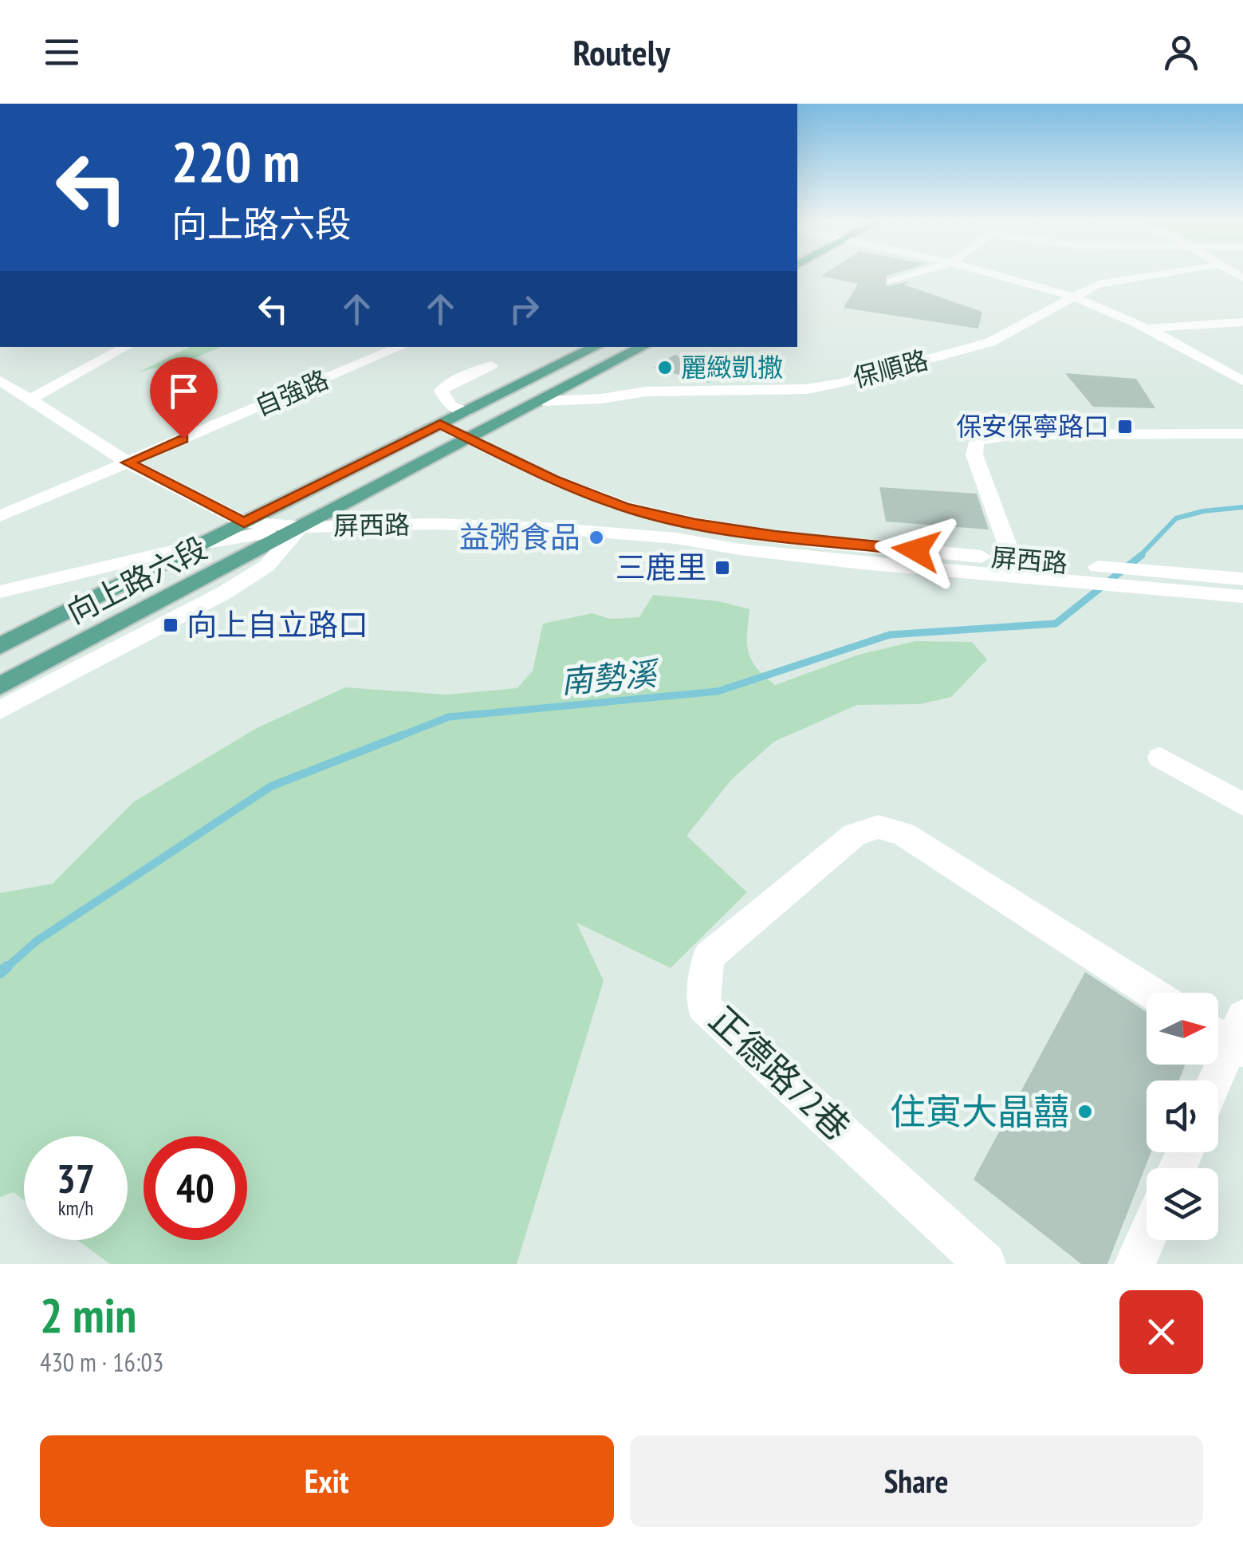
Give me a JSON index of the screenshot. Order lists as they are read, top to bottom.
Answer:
{
  "streets": {
    "main road": ["向上路六段"],
    "street": [
      "保順路",
      "自強路",
      "屏西路",
      "正德路72巷"
    ]
  },
  "crossings": [
    ["保順路", "向上路六段"],
    ["屏西路", "向上路六段"]
  ],
  "water": ["南勢溪"],
  "places": {
    "other": ["麗緻凱撒", "益粥食品", "住寅大晶囍"],
    "transit": ["保安保寧路口", "三鹿里", "向上自立路口"]
  },
  "north": "right",
  "page": {
    "header": "Routely",
    "turn": ["220 m", "向上路六段"],
    "speed": "37 km/h",
    "limit": "40",
    "heading": ["2 min", "430 m · 16:03"],
    "buttons": ["Exit", "Share"]
  }
}
